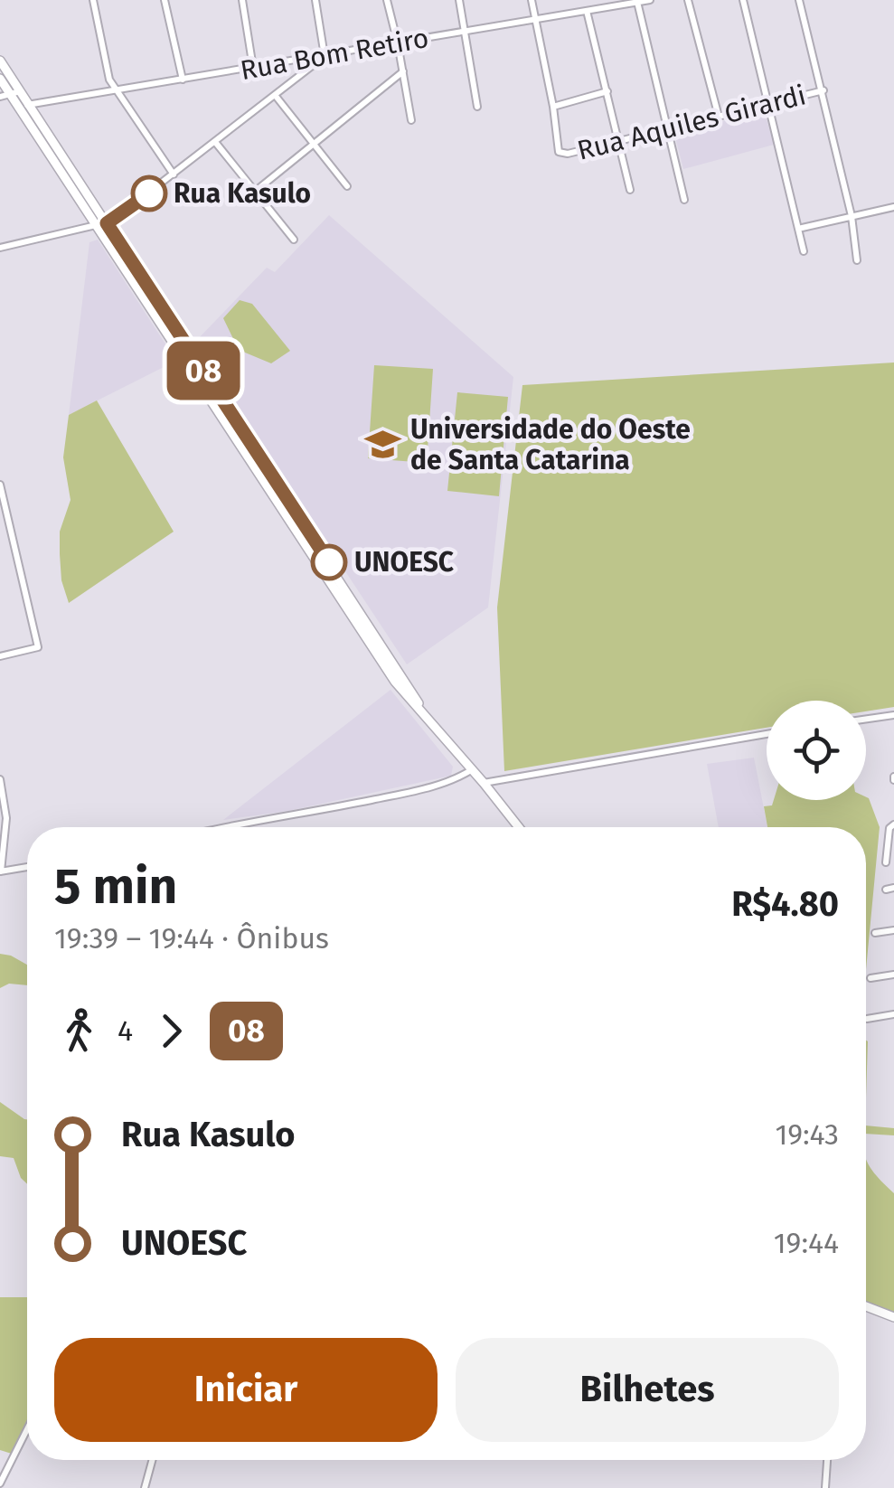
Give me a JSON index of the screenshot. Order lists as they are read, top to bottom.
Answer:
{
  "streets": {
    "street": ["Rua Bom Retiro", "Rua Aquiles Girardi"]
  },
  "places": {
    "other": ["Rua Kasulo", "UNOESC"],
    "school or university": ["Universidade do Oeste de Santa Catarina"]
  },
  "lines": ["bus line 08"],
  "page": {
    "on_map": "08",
    "heading": ["5 min", "19:39 – 19:44 · Ônibus", "R$4.80"],
    "legs": ["4", "08"],
    "list": [
      {
        "name": "Rua Kasulo",
        "value": "19:43"
      },
      {
        "name": "UNOESC",
        "value": "19:44"
      }
    ],
    "buttons": ["Iniciar", "Bilhetes"]
  }
}
